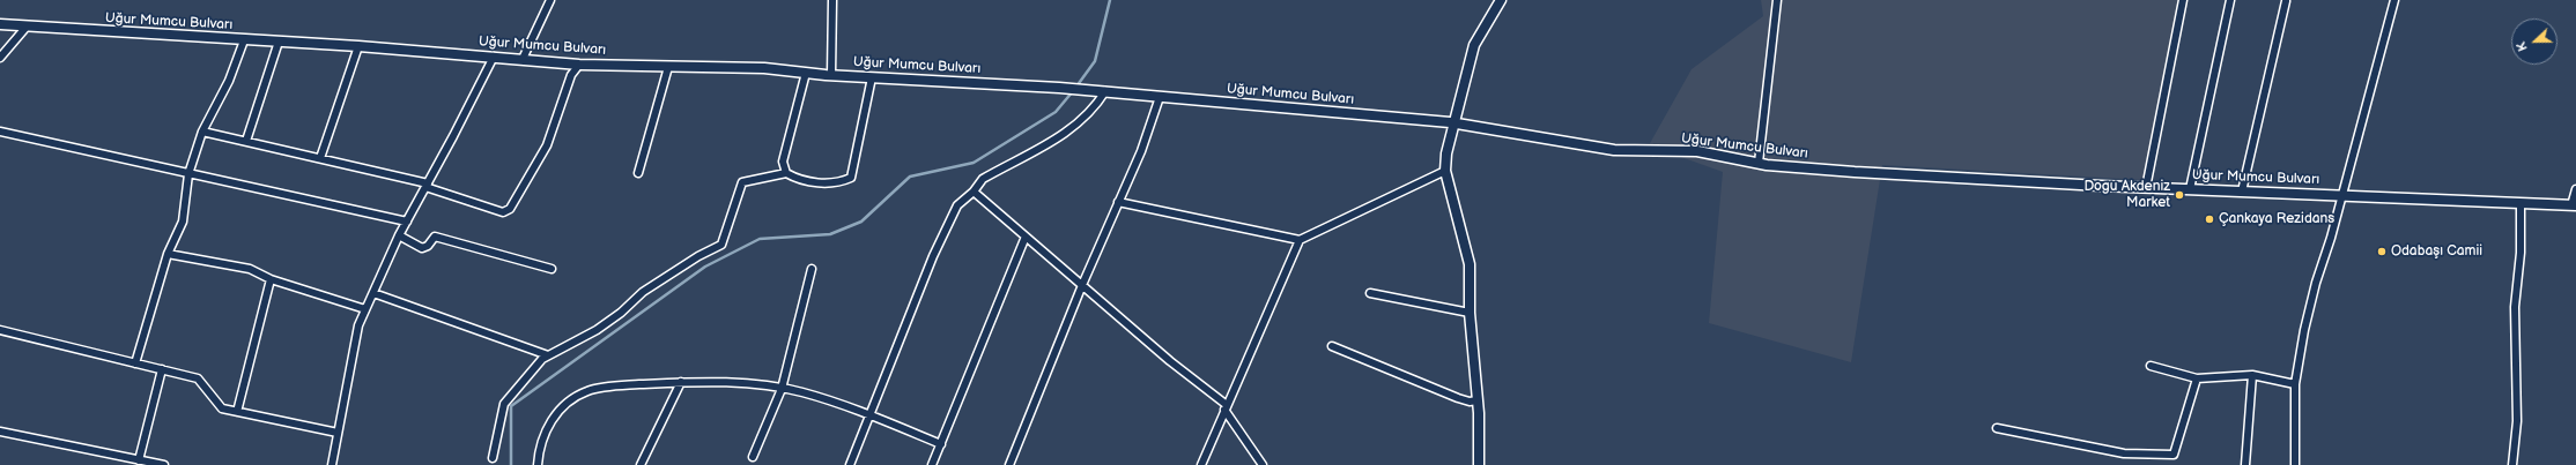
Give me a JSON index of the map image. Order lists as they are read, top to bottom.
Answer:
{
  "streets": {
    "street": ["Uğur Mumcu Bulvarı"]
  },
  "places": ["Dogu Akdeniz Market", "Çankaya Rezidans", "Odabaşı Camii"],
  "north": "left"
}
